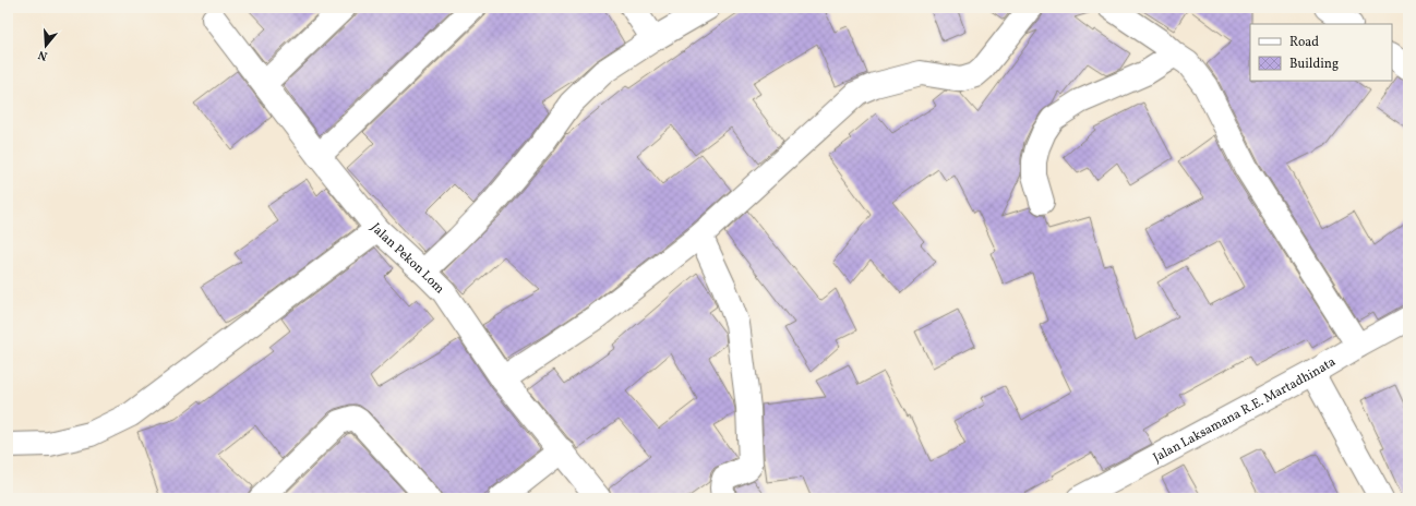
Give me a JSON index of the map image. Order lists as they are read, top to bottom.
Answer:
{
  "streets": {
    "street": ["Jalan Pekon Lom", "Jalan Laksamana R.E. Martadhinata"]
  },
  "legend": ["Road", "Building"],
  "north": "bottom"
}
